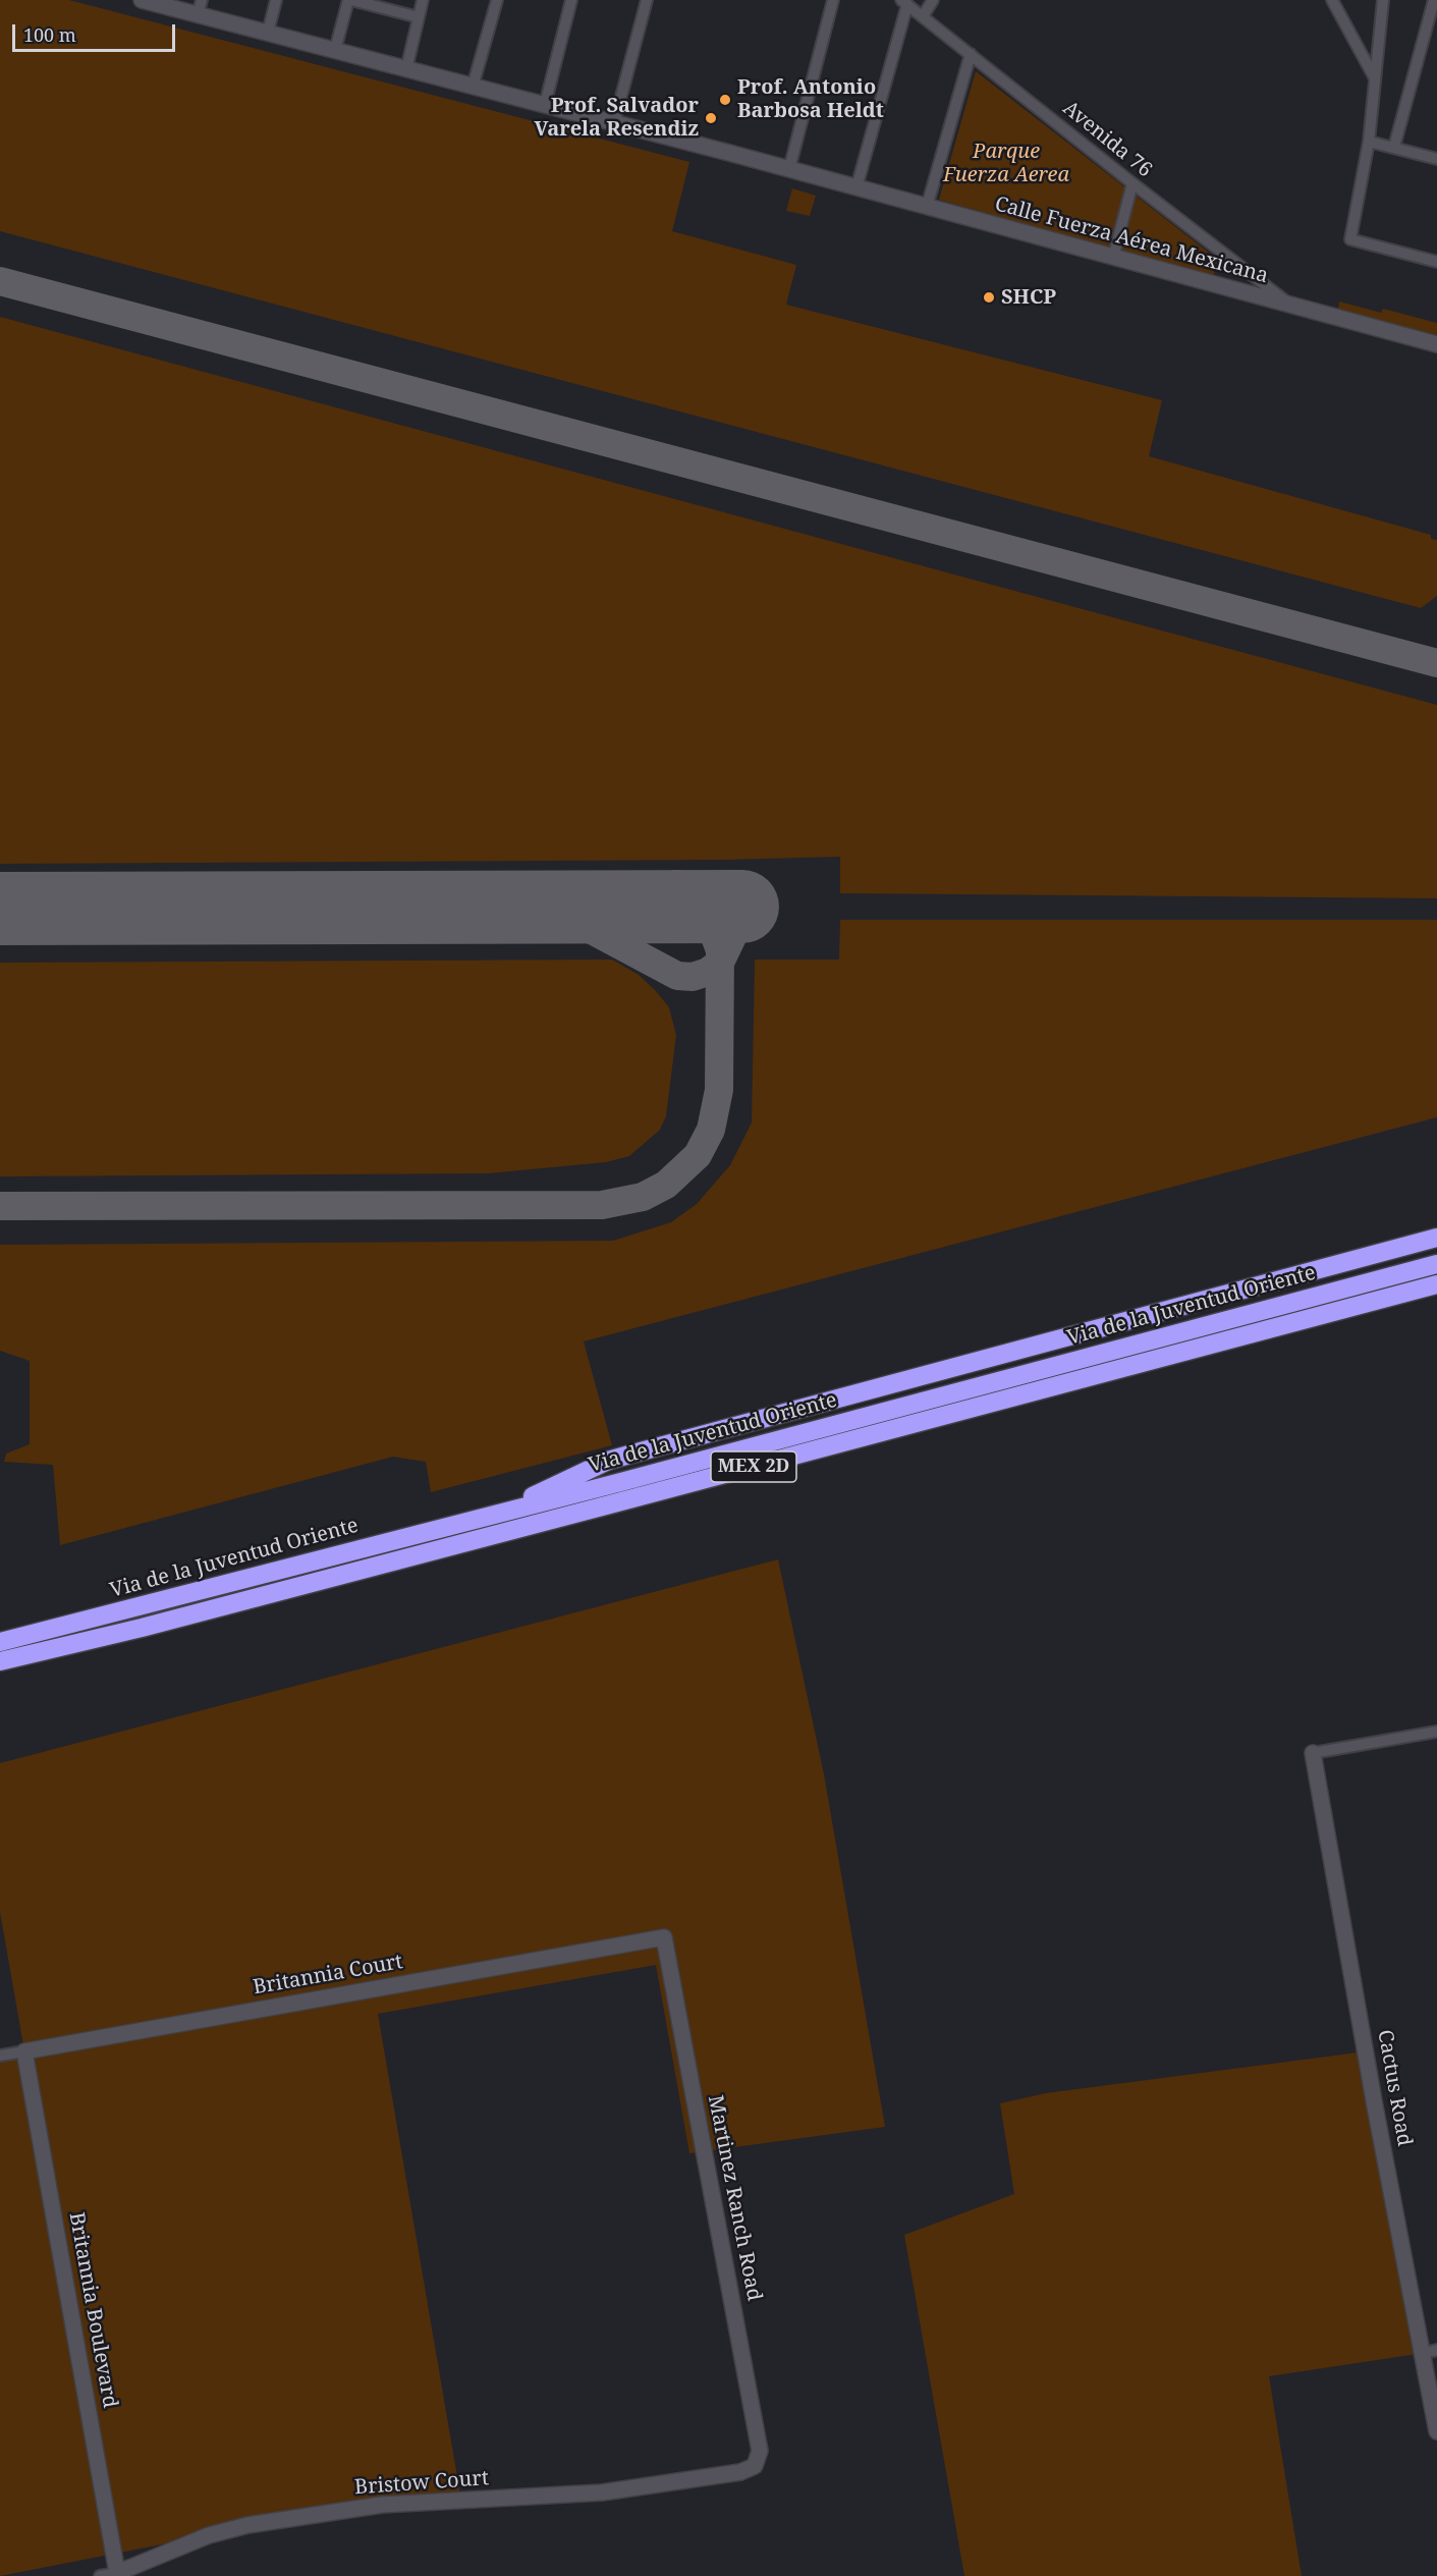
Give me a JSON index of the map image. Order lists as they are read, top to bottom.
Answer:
{
  "streets": {
    "highway": ["Via de la Juventud Oriente", "MEX 2D"],
    "street": [
      "Avenida 76",
      "Calle Fuerza Aérea Mexicana",
      "Britannia Court",
      "Cactus Road",
      "Martinez Ranch Road",
      "Britannia Boulevard",
      "Bristow Court"
    ]
  },
  "crossings": [
    ["Avenida 76", "Calle Fuerza Aérea Mexicana"],
    ["Britannia Court", "Martinez Ranch Road"],
    ["Britannia Court", "Britannia Boulevard"],
    ["Martinez Ranch Road", "Bristow Court"],
    ["Britannia Boulevard", "Bristow Court"]
  ],
  "parks": ["Parque Fuerza Aerea"],
  "places": ["Prof. Antonio Barbosa Heldt", "Prof. Salvador Varela Resendiz", "SHCP"],
  "scale_bar": "100 m"
}
